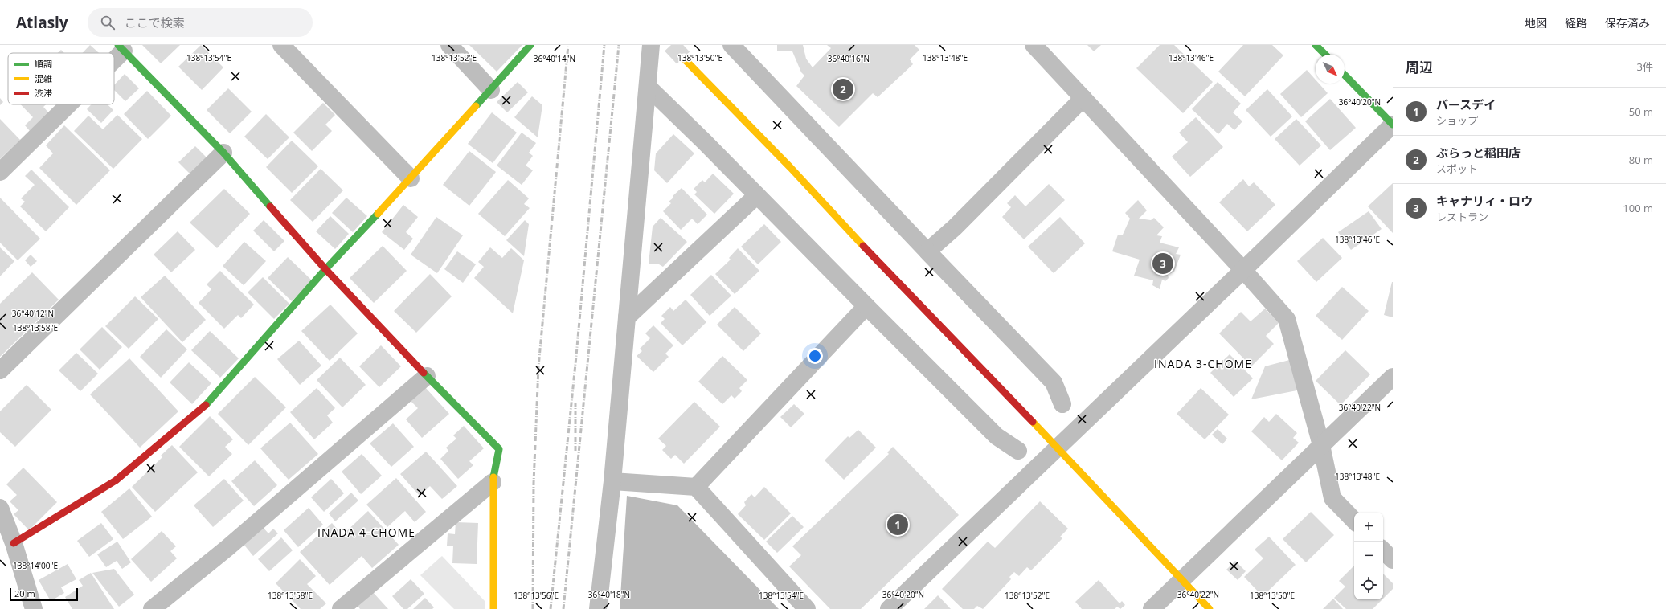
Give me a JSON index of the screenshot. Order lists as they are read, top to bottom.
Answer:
{
  "districts": ["INADA 3-CHOME", "INADA 4-CHOME"],
  "legend": ["順調", "混雑", "渋滞"],
  "scale_bar": "20 m",
  "north": "bottom right",
  "page": {
    "header": "Atlasly",
    "search": "ここで検索",
    "nav": ["地図", "経路", "保存済み"],
    "heading": ["周辺", "3件"],
    "pins": ["2", "3", "1"],
    "list": [
      {
        "mark": "1",
        "name": "バースデイ",
        "note": "ショップ",
        "value": "50 m"
      },
      {
        "mark": "2",
        "name": "ぶらっと稲田店",
        "note": "スポット",
        "value": "80 m"
      },
      {
        "mark": "3",
        "name": "キャナリィ・ロウ",
        "note": "レストラン",
        "value": "100 m"
      }
    ],
    "map_buttons": ["+", "−"],
    "scale": "20 m"
  },
  "coordinates": [
    "138°13'54\"E",
    "138°13'52\"E",
    "138°13'50\"E",
    "138°13'48\"E",
    "138°13'46\"E",
    "36°40'14\"N",
    "36°40'16\"N",
    "36°40'20\"N",
    "36°40'12\"N",
    "138°13'58\"E",
    "36°40'22\"N",
    "138°14'00\"E",
    "36°40'18\"N",
    "138°13'56\"E"
  ]
}
